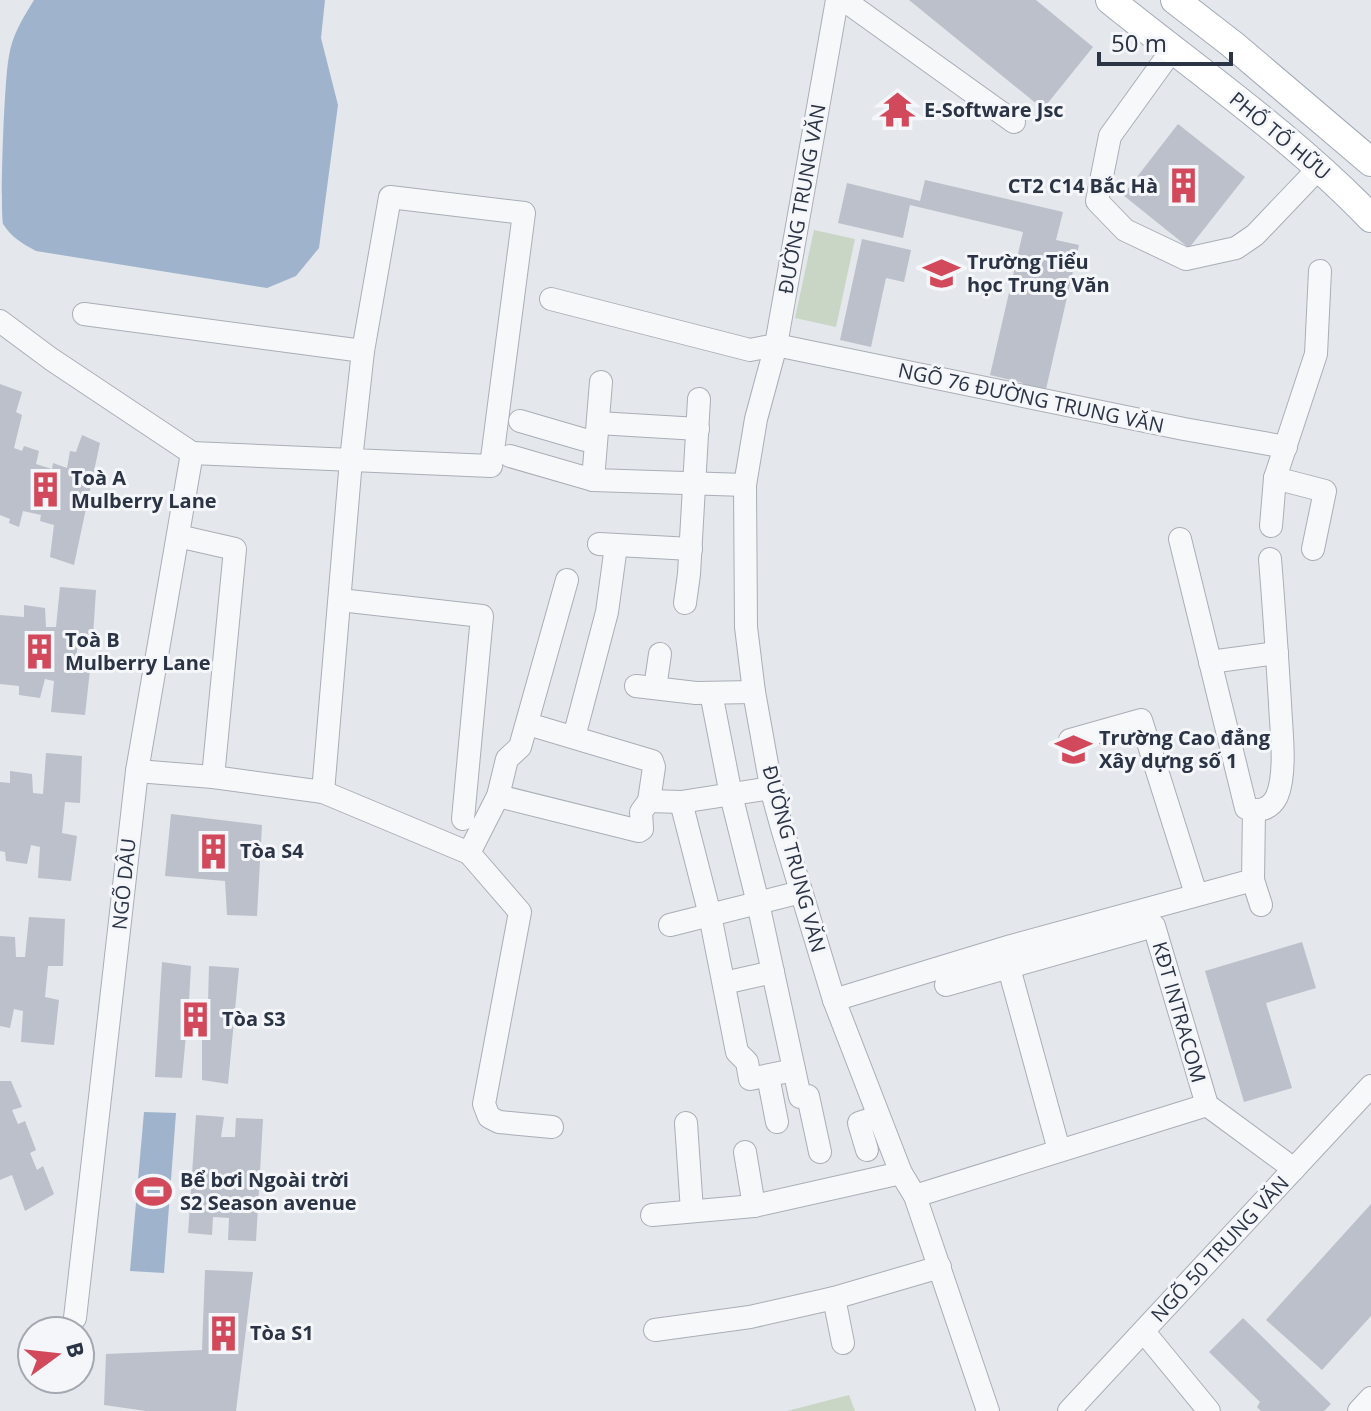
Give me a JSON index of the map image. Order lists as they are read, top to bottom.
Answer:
{
  "streets": {
    "main road": ["PHỐ TỐ HỮU"],
    "street": [
      "ĐƯỜNG TRUNG VĂN",
      "NGÕ 76 ĐƯỜNG TRUNG VĂN",
      "NGÕ DÂU",
      "KĐT INTRACOM",
      "NGÕ 50 TRUNG VĂN"
    ]
  },
  "crossings": [
    ["ĐƯỜNG TRUNG VĂN", "NGÕ 76 ĐƯỜNG TRUNG VĂN"],
    ["ĐƯỜNG TRUNG VĂN", "KĐT INTRACOM"],
    ["KĐT INTRACOM", "NGÕ 50 TRUNG VĂN"]
  ],
  "places": {
    "temple": ["E-Software Jsc"],
    "building": [
      "CT2 C14 Bắc Hà",
      "Toà A Mulberry Lane",
      "Toà B Mulberry Lane",
      "Tòa S4",
      "Tòa S3",
      "Tòa S1"
    ],
    "school or university": ["Trường Tiểu học Trung Văn", "Trường Cao đẳng Xây dựng số 1"],
    "sports": ["Bể bơi Ngoài trời S2 Season avenue"]
  },
  "scale_bar": "50 m",
  "north": "right"
}
